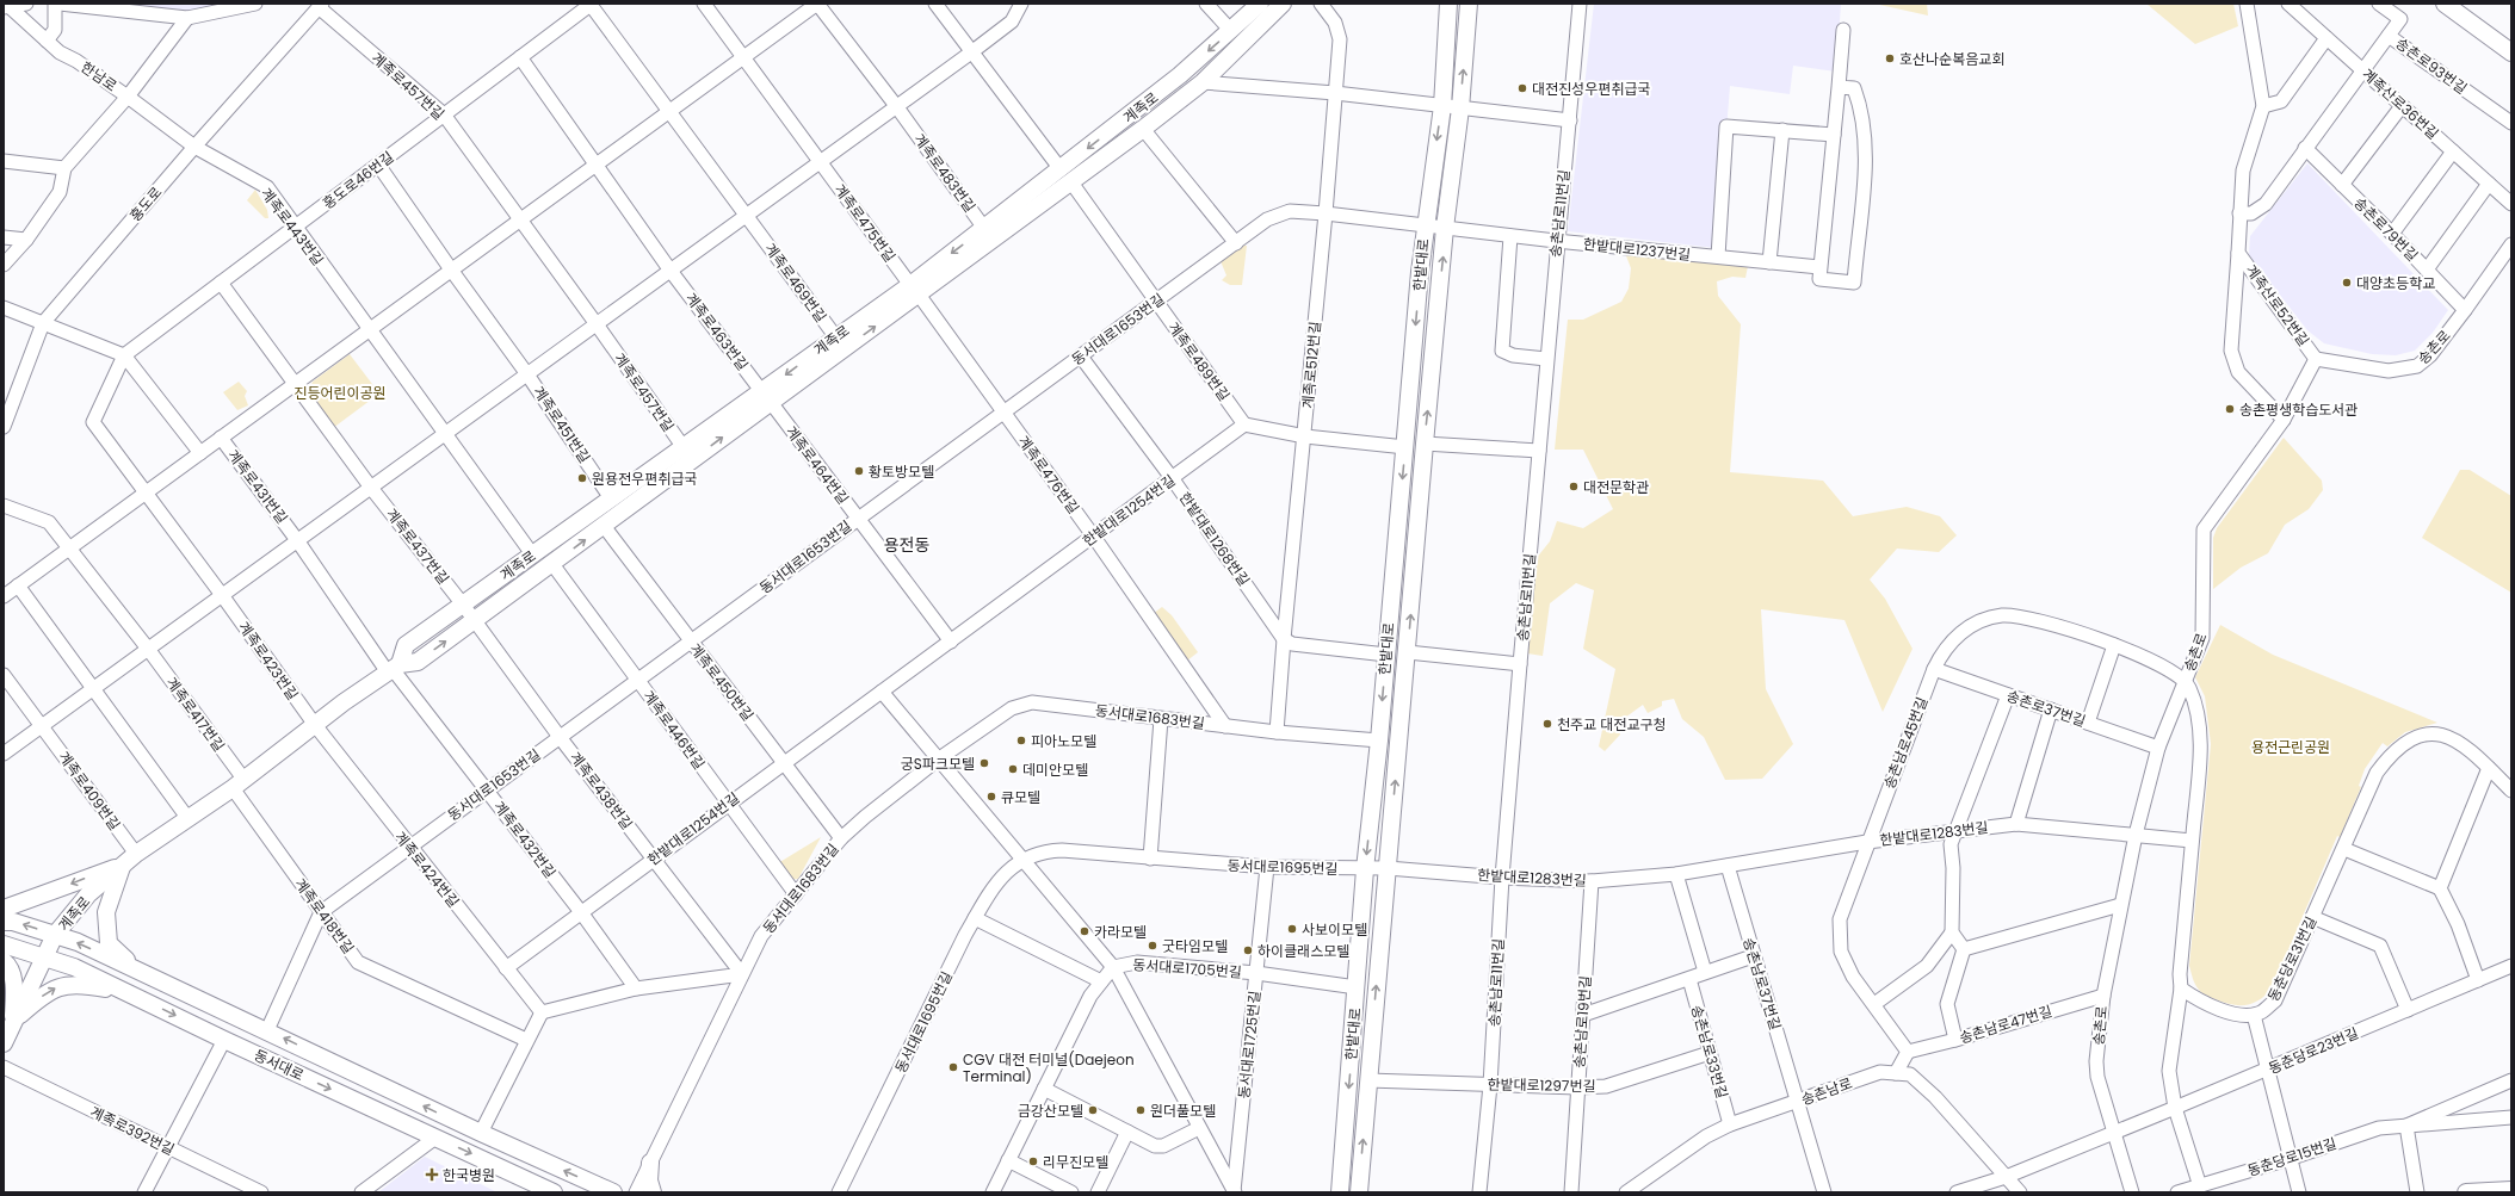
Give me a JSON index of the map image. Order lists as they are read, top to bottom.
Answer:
{
  "streets": {
    "main road": ["계족로", "한밭대로", "동서대로"],
    "street": [
      "송촌로93번길",
      "한남로",
      "계족로457번길",
      "계족산로36번길",
      "계족로483번길",
      "홍도로46번길",
      "홍도로",
      "송촌남로11번길",
      "계족로475번길",
      "계족로443번길",
      "송촌로79번길",
      "한밭대로1237번길",
      "계족로469번길",
      "계족산로52번길",
      "동서대로1653번길",
      "계족로463번길",
      "송촌로",
      "계족로489번길",
      "계족로512번길",
      "계족로451번길",
      "계족로464번길",
      "계족로476번길",
      "계족로431번길",
      "한밭대로1254번길",
      "한밭대로1268번길",
      "계족로437번길",
      "계족로423번길",
      "계족로450번길",
      "송촌로37번길",
      "계족로417번길",
      "동서대로1683번길",
      "계족로446번길",
      "송촌남로45번길",
      "계족로409번길",
      "계족로438번길",
      "한밭대로1283번길",
      "계족로432번길",
      "동서대로1695번길",
      "계족로424번길",
      "계족로418번길",
      "동춘당로31번길",
      "동서대로1705번길",
      "송촌남로37번길",
      "송촌남로19번길",
      "송촌남로47번길",
      "동서대로1725번길",
      "동춘당로23번길",
      "송촌남로33번길",
      "한밭대로1297번길",
      "송촌남로",
      "계족로392번길",
      "동춘당로15번길"
    ]
  },
  "crossings": [
    ["한남로", "홍도로"],
    ["한남로", "계족로443번길"],
    ["계족로457번길", "계족로"],
    ["계족로457번길", "홍도로46번길"],
    ["계족로457번길", "홍도로"],
    ["계족로457번길", "계족로451번길"],
    ["계족로", "계족로483번길"],
    ["계족로", "계족로475번길"],
    ["계족로", "계족로443번길"],
    ["계족로", "계족로469번길"],
    ["계족로", "동서대로1653번길"],
    ["계족로", "계족로463번길"],
    ["계족로", "계족로489번길"],
    ["계족로", "계족로451번길"],
    ["계족로", "계족로464번길"],
    ["계족로", "계족로476번길"],
    ["계족로", "계족로431번길"],
    ["계족로", "계족로437번길"],
    ["계족로", "계족로423번길"],
    ["계족로", "계족로450번길"],
    ["계족로", "계족로417번길"],
    ["계족로", "계족로446번길"],
    ["계족로", "계족로409번길"],
    ["계족로", "계족로438번길"],
    ["계족로", "계족로432번길"],
    ["계족로", "계족로424번길"],
    ["계족로", "계족로418번길"],
    ["계족로", "동서대로"],
    ["홍도로46번길", "계족로443번길"],
    ["홍도로46번길", "계족로469번길"],
    ["홍도로46번길", "계족로463번길"],
    ["홍도로46번길", "계족로451번길"],
    ["홍도로46번길", "계족로437번길"],
    ["홍도로46번길", "계족로423번길"],
    ["홍도로", "계족로443번길"],
    ["송촌남로11번길", "한밭대로1237번길"],
    ["송촌남로11번길", "한밭대로1283번길"],
    ["송촌남로11번길", "한밭대로1297번길"],
    ["계족로475번길", "계족로476번길"],
    ["송촌로79번길", "송촌로"],
    ["한밭대로1237번길", "한밭대로"],
    ["한밭대로1237번길", "동서대로1653번길"],
    ["한밭대로", "동서대로1653번길"],
    ["한밭대로", "동서대로1683번길"],
    ["한밭대로", "한밭대로1283번길"],
    ["한밭대로", "동서대로1695번길"],
    ["한밭대로", "동서대로1705번길"],
    ["한밭대로", "한밭대로1297번길"],
    ["계족산로52번길", "송촌로"],
    ["동서대로1653번길", "계족로489번길"],
    ["동서대로1653번길", "계족로512번길"],
    ["동서대로1653번길", "계족로464번길"],
    ["동서대로1653번길", "계족로476번길"],
    ["동서대로1653번길", "한밭대로1268번길"],
    ["동서대로1653번길", "계족로450번길"],
    ["동서대로1653번길", "계족로446번길"],
    ["동서대로1653번길", "계족로438번길"],
    ["동서대로1653번길", "계족로432번길"],
    ["동서대로1653번길", "계족로424번길"],
    ["동서대로1653번길", "계족로418번길"],
    ["동서대로1653번길", "동서대로"],
    ["계족로463번길", "계족로464번길"],
    ["송촌로", "송촌로37번길"],
    ["송촌로", "송촌남로45번길"],
    ["송촌로", "한밭대로1283번길"],
    ["송촌로", "송촌남로47번길"],
    ["송촌로", "동춘당로23번길"],
    ["계족로489번길", "한밭대로1254번길"],
    ["계족로512번길", "한밭대로1268번길"],
    ["계족로512번길", "동서대로1683번길"],
    ["계족로464번길", "한밭대로1254번길"],
    ["계족로476번길", "한밭대로1254번길"],
    ["계족로476번길", "동서대로1683번길"],
    ["계족로431번길", "계족로437번길"],
    ["계족로431번길", "계족로432번길"],
    ["한밭대로1254번길", "한밭대로1268번길"],
    ["한밭대로1254번길", "계족로450번길"],
    ["한밭대로1254번길", "계족로446번길"],
    ["한밭대로1254번길", "계족로438번길"],
    ["한밭대로1254번길", "계족로432번길"],
    ["한밭대로1254번길", "계족로424번길"],
    ["계족로437번길", "계족로438번길"],
    ["계족로423번길", "계족로424번길"],
    ["계족로450번길", "동서대로1683번길"],
    ["송촌로37번길", "송촌남로45번길"],
    ["계족로417번길", "계족로418번길"],
    ["동서대로1683번길", "계족로446번길"],
    ["동서대로1683번길", "계족로438번길"],
    ["송촌남로45번길", "한밭대로1283번길"],
    ["송촌남로45번길", "송촌남로47번길"],
    ["한밭대로1283번길", "동서대로1695번길"],
    ["한밭대로1283번길", "송촌남로37번길"],
    ["한밭대로1283번길", "송촌남로19번길"],
    ["동서대로1695번길", "동서대로1725번길"],
    ["동서대로1705번길", "동서대로1725번길"],
    ["송촌남로37번길", "송촌남로"],
    ["송촌남로19번길", "한밭대로1297번길"],
    ["송촌남로33번길", "한밭대로1297번길"],
    ["송촌남로33번길", "송촌남로"]
  ],
  "districts": ["용전동"],
  "parks": ["진등어린이공원", "용전근린공원"],
  "places": {
    "other": [
      "호산나순복음교회",
      "대전진성우편취급국",
      "대양초등학교",
      "송촌평생학습도서관",
      "황토방모텔",
      "원용전우편취급국",
      "대전문학관",
      "천주교 대전교구청",
      "피아노모텔",
      "궁S파크모텔",
      "데미안모텔",
      "큐모텔",
      "사보이모텔",
      "카라모텔",
      "굿타임모텔",
      "하이클래스모텔",
      "CGV 대전 터미널(Daejeon Terminal)",
      "금강산모텔",
      "원더풀모텔",
      "리무진모텔"
    ],
    "health": ["한국병원"]
  }
}
